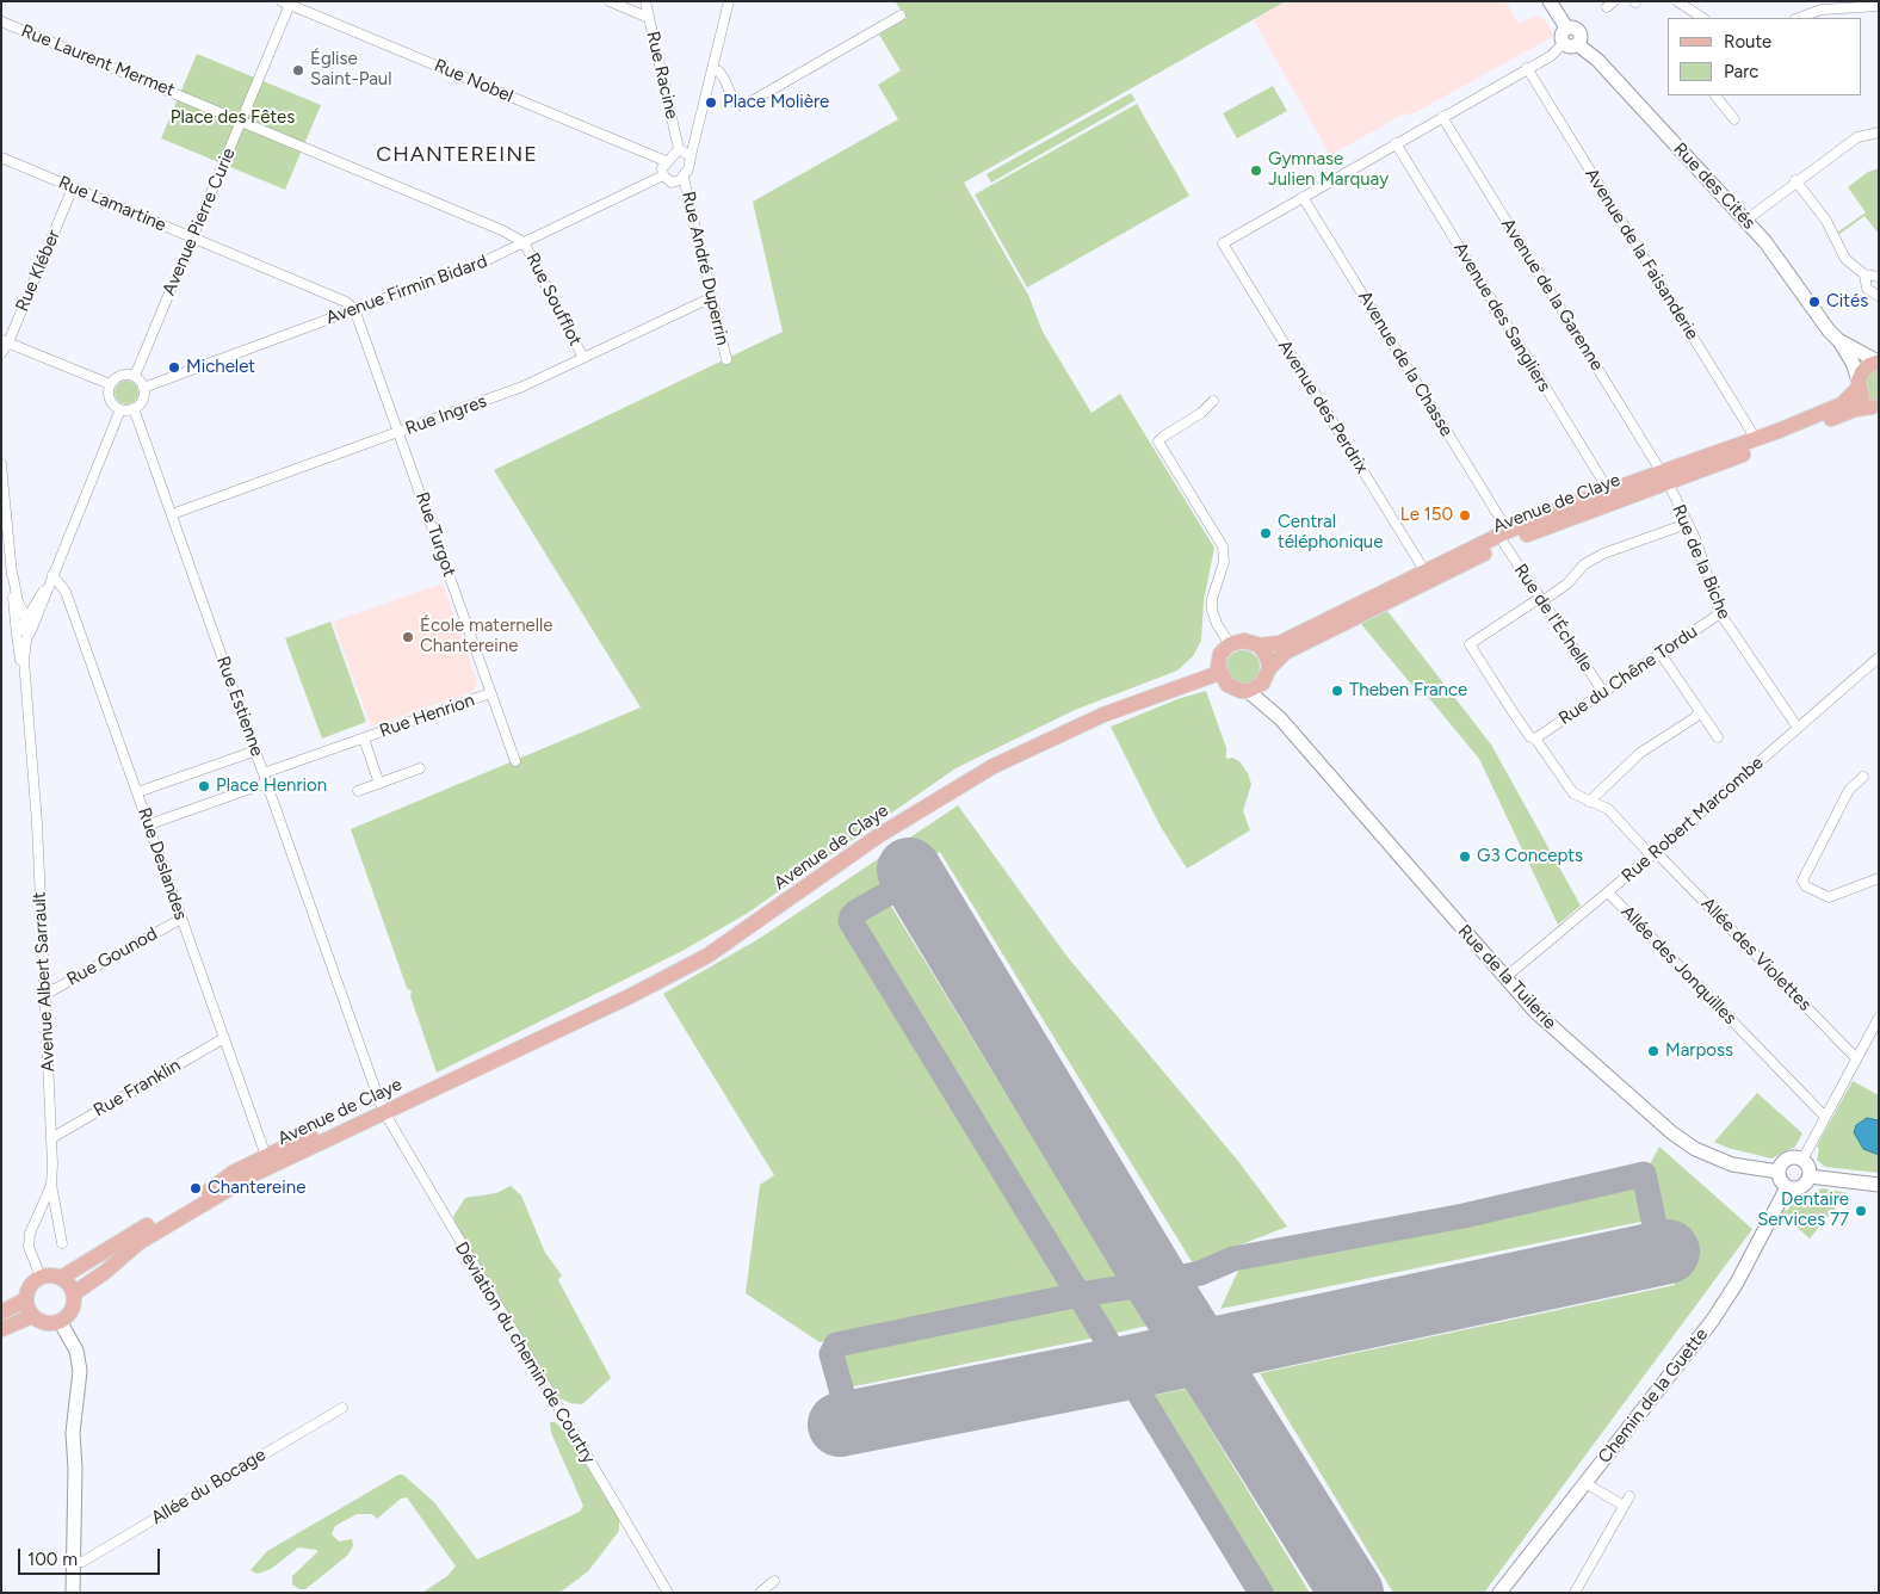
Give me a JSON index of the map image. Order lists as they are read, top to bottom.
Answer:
{
  "streets": {
    "main road": ["Avenue de Claye"],
    "street": [
      "Rue Laurent Mermet",
      "Rue Racine",
      "Rue Nobel",
      "Rue des Cités",
      "Rue Lamartine",
      "Avenue Pierre Curie",
      "Avenue de la Faisanderie",
      "Rue André Duperrin",
      "Rue Kléber",
      "Avenue Firmin Bidard",
      "Avenue de la Garenne",
      "Rue Soufflot",
      "Avenue des Sangliers",
      "Avenue de la Chasse",
      "Avenue des Perdrix",
      "Rue Ingres",
      "Rue Turgot",
      "Rue de la Biche",
      "Rue de l'Échelle",
      "Rue du Chêne Tordu",
      "Rue Estienne",
      "Rue Henrion",
      "Rue Robert Marcombe",
      "Rue Deslandes",
      "Allée des Violettes",
      "Rue Gounod",
      "Allée des Jonquilles",
      "Rue de la Tuilerie",
      "Avenue Albert Sarrault",
      "Rue Franklin",
      "Déviation du chemin de Courtry",
      "Chemin de la Guette",
      "Allée du Bocage"
    ]
  },
  "crossings": [
    ["Rue Laurent Mermet", "Avenue Pierre Curie"],
    ["Rue Laurent Mermet", "Avenue Firmin Bidard"],
    ["Rue Laurent Mermet", "Rue Soufflot"],
    ["Rue Nobel", "Avenue Pierre Curie"],
    ["Rue des Cités", "Avenue de Claye"],
    ["Rue Lamartine", "Avenue Pierre Curie"],
    ["Rue Lamartine", "Rue Kléber"],
    ["Rue Lamartine", "Avenue Firmin Bidard"],
    ["Rue Lamartine", "Rue Turgot"],
    ["Avenue Pierre Curie", "Avenue Firmin Bidard"],
    ["Avenue Pierre Curie", "Rue Estienne"],
    ["Avenue de la Faisanderie", "Avenue de Claye"],
    ["Rue André Duperrin", "Rue Ingres"],
    ["Avenue Firmin Bidard", "Rue Soufflot"],
    ["Avenue Firmin Bidard", "Rue Turgot"],
    ["Avenue Firmin Bidard", "Rue Estienne"],
    ["Avenue de la Garenne", "Avenue de Claye"],
    ["Avenue de la Garenne", "Rue de la Biche"],
    ["Rue Soufflot", "Rue Ingres"],
    ["Avenue des Sangliers", "Avenue de Claye"],
    ["Avenue de la Chasse", "Avenue des Perdrix"],
    ["Avenue de la Chasse", "Avenue de Claye"],
    ["Avenue de la Chasse", "Rue de l'Échelle"],
    ["Avenue des Perdrix", "Avenue de Claye"],
    ["Rue Ingres", "Rue Turgot"],
    ["Rue Ingres", "Rue Estienne"],
    ["Avenue de Claye", "Rue de la Biche"],
    ["Avenue de Claye", "Rue de l'Échelle"],
    ["Avenue de Claye", "Rue Estienne"],
    ["Avenue de Claye", "Rue Deslandes"],
    ["Avenue de Claye", "Rue de la Tuilerie"],
    ["Avenue de Claye", "Avenue Albert Sarrault"],
    ["Avenue de Claye", "Déviation du chemin de Courtry"],
    ["Rue Turgot", "Rue Henrion"],
    ["Rue de la Biche", "Rue du Chêne Tordu"],
    ["Rue de la Biche", "Rue Robert Marcombe"],
    ["Rue de l'Échelle", "Rue du Chêne Tordu"],
    ["Rue de l'Échelle", "Allée des Violettes"],
    ["Rue du Chêne Tordu", "Allée des Violettes"],
    ["Rue Estienne", "Rue Henrion"],
    ["Rue Estienne", "Déviation du chemin de Courtry"],
    ["Rue Robert Marcombe", "Allée des Violettes"],
    ["Rue Robert Marcombe", "Allée des Jonquilles"],
    ["Rue Robert Marcombe", "Rue de la Tuilerie"],
    ["Rue Deslandes", "Rue Gounod"],
    ["Rue Deslandes", "Rue Franklin"],
    ["Rue Gounod", "Avenue Albert Sarrault"],
    ["Rue de la Tuilerie", "Chemin de la Guette"],
    ["Avenue Albert Sarrault", "Rue Franklin"]
  ],
  "districts": ["CHANTEREINE"],
  "parks": ["Place des Fêtes"],
  "places": [
    "Église Saint-Paul",
    "Place Molière",
    "Gymnase Julien Marquay",
    "Cités",
    "Michelet",
    "Le 150",
    "Central téléphonique",
    "École maternelle Chantereine",
    "Theben France",
    "Place Henrion",
    "G3 Concepts",
    "Marposs",
    "Chantereine",
    "Dentaire Services 77"
  ],
  "legend": ["Route", "Parc"],
  "scale_bar": "100 m"
}
